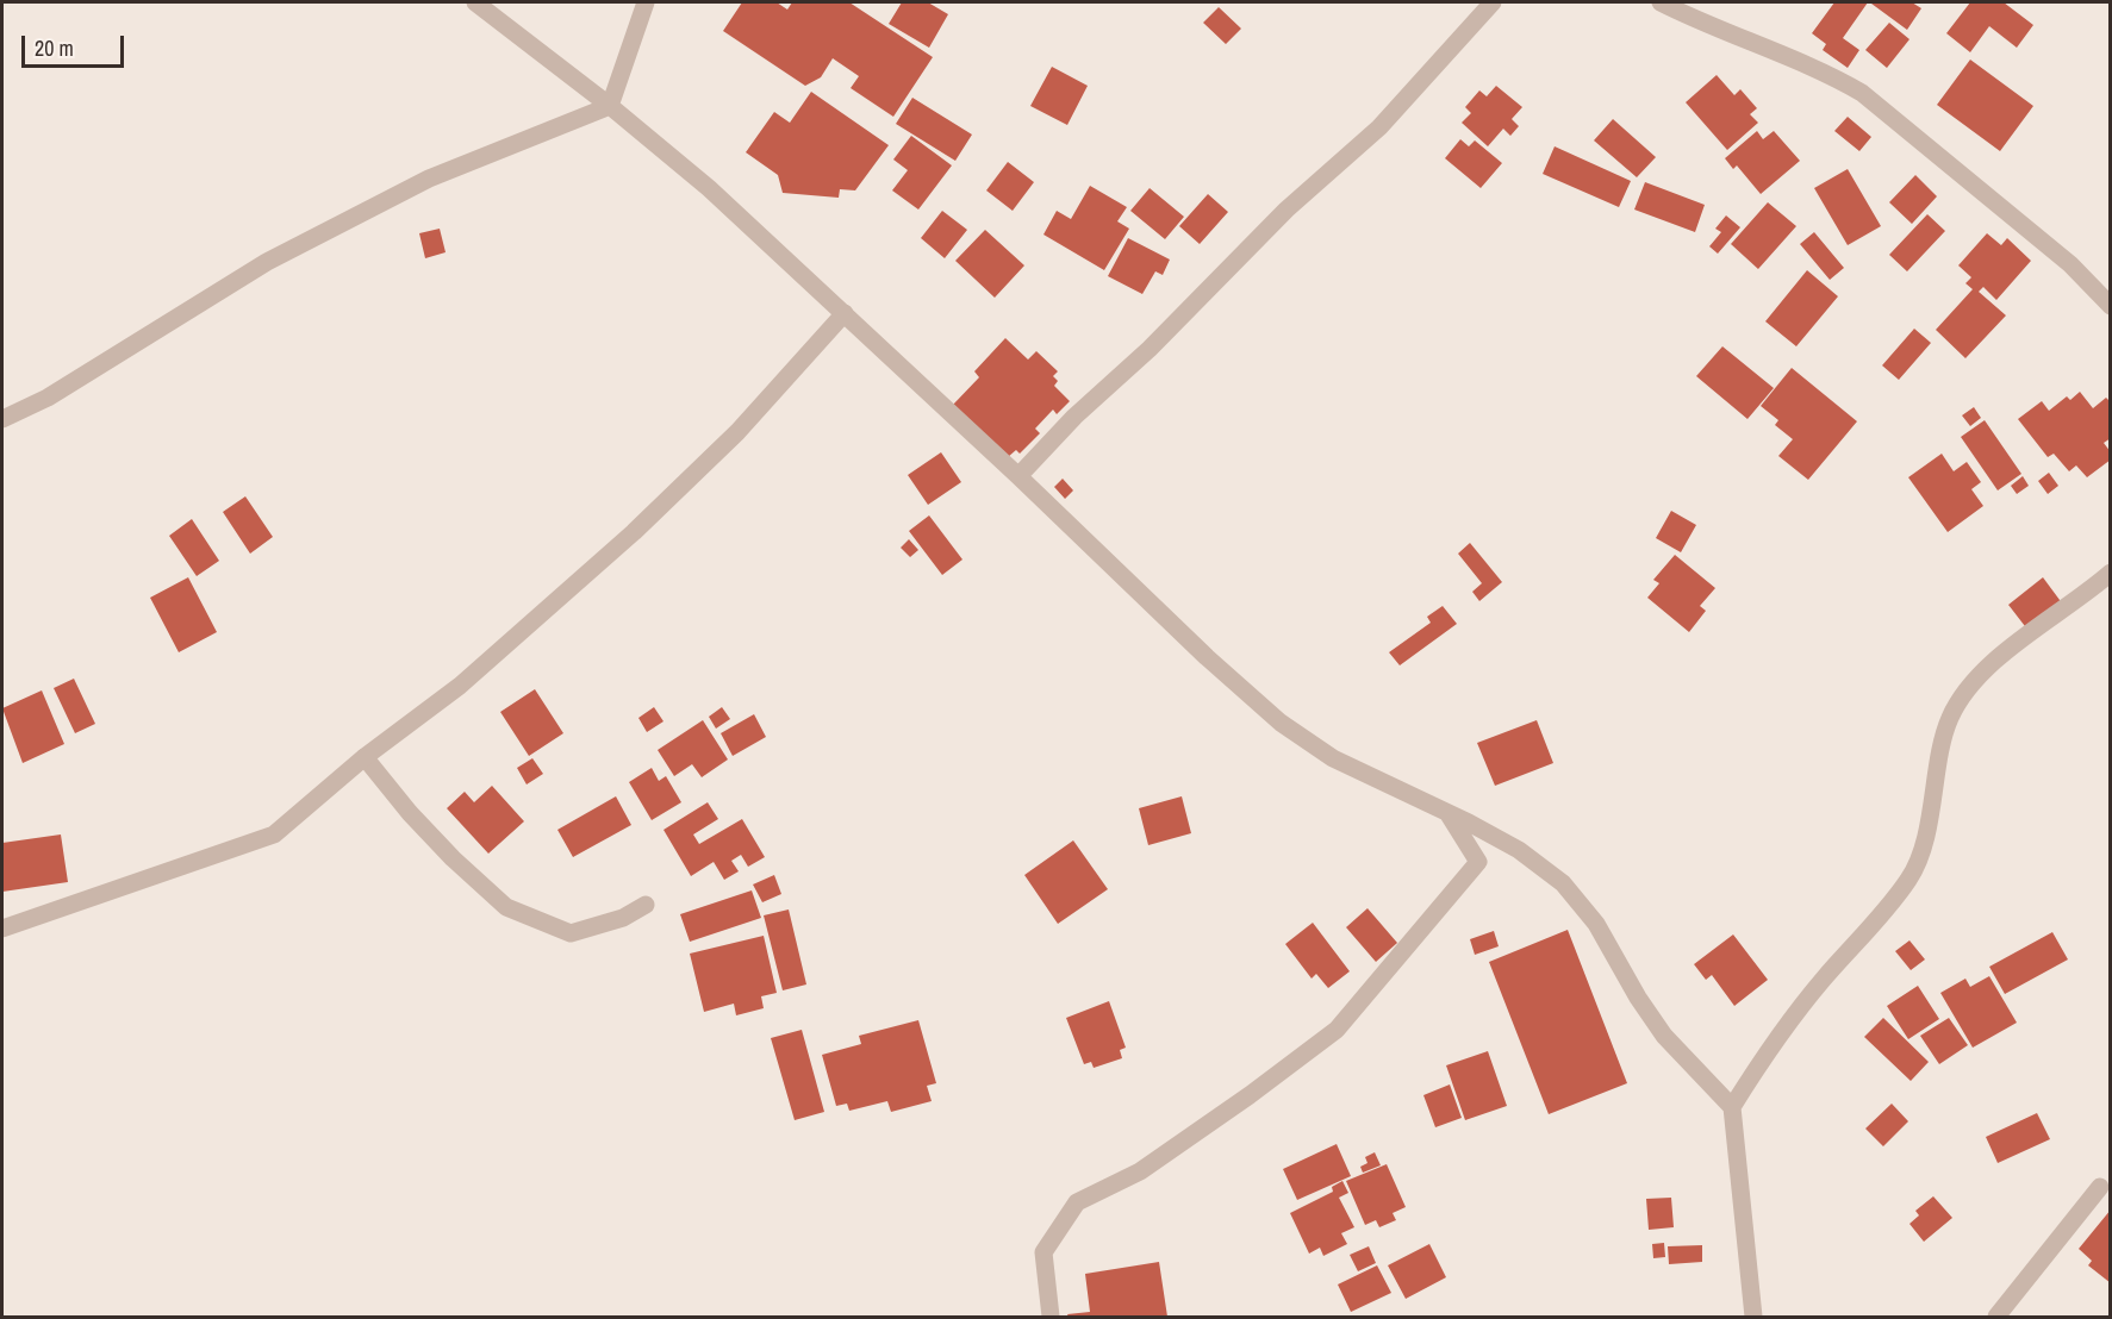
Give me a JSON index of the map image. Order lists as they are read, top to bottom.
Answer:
{
  "scale_bar": "20 m"
}
